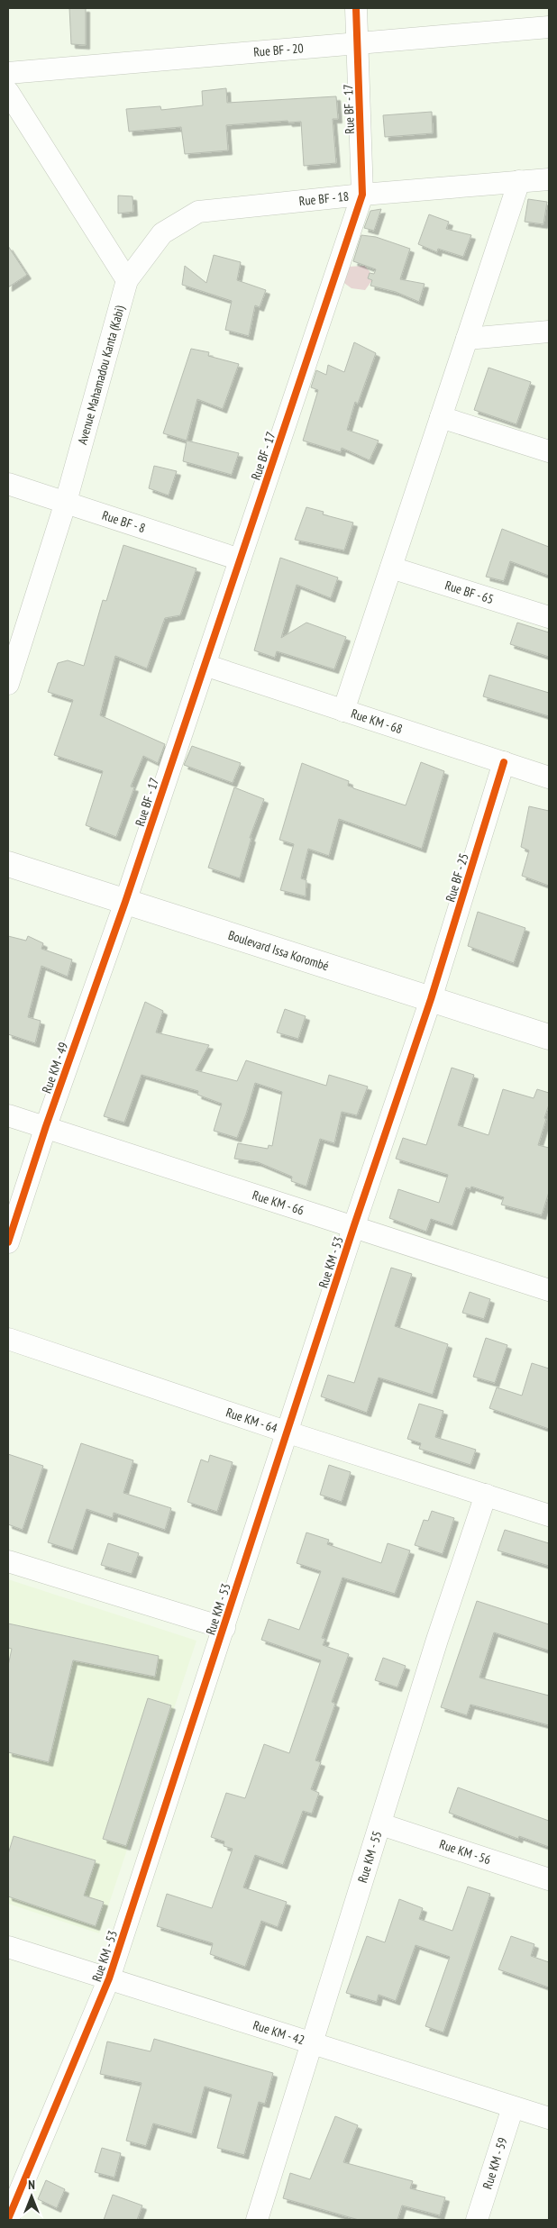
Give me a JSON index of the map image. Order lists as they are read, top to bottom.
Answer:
{
  "streets": {
    "street": [
      "Rue BF - 20",
      "Rue BF - 17",
      "Rue BF - 18",
      "Avenue Mahamadou Kanta (Kabi)",
      "Rue BF - 8",
      "Rue BF - 65",
      "Rue KM - 68",
      "Rue BF - 25",
      "Boulevard Issa Korombé",
      "Rue KM - 49",
      "Rue KM - 66",
      "Rue KM - 53",
      "Rue KM - 64",
      "Rue KM - 56",
      "Rue KM - 55",
      "Rue KM - 42",
      "Rue KM - 59"
    ]
  },
  "crossings": [
    ["Rue BF - 20", "Rue BF - 17"],
    ["Rue BF - 17", "Rue BF - 18"],
    ["Rue BF - 17", "Rue BF - 8"],
    ["Rue BF - 17", "Rue KM - 68"],
    ["Rue BF - 17", "Boulevard Issa Korombé"],
    ["Rue BF - 17", "Rue KM - 49"],
    ["Rue BF - 18", "Avenue Mahamadou Kanta (Kabi)"],
    ["Avenue Mahamadou Kanta (Kabi)", "Rue BF - 8"],
    ["Rue KM - 68", "Rue BF - 25"],
    ["Rue BF - 25", "Boulevard Issa Korombé"],
    ["Rue BF - 25", "Rue KM - 53"],
    ["Boulevard Issa Korombé", "Rue KM - 49"],
    ["Boulevard Issa Korombé", "Rue KM - 53"],
    ["Rue KM - 49", "Rue KM - 66"],
    ["Rue KM - 66", "Rue KM - 53"],
    ["Rue KM - 53", "Rue KM - 64"],
    ["Rue KM - 53", "Rue KM - 42"],
    ["Rue KM - 64", "Rue KM - 55"],
    ["Rue KM - 56", "Rue KM - 55"],
    ["Rue KM - 55", "Rue KM - 42"],
    ["Rue KM - 42", "Rue KM - 59"]
  ],
  "north": "top"
}
